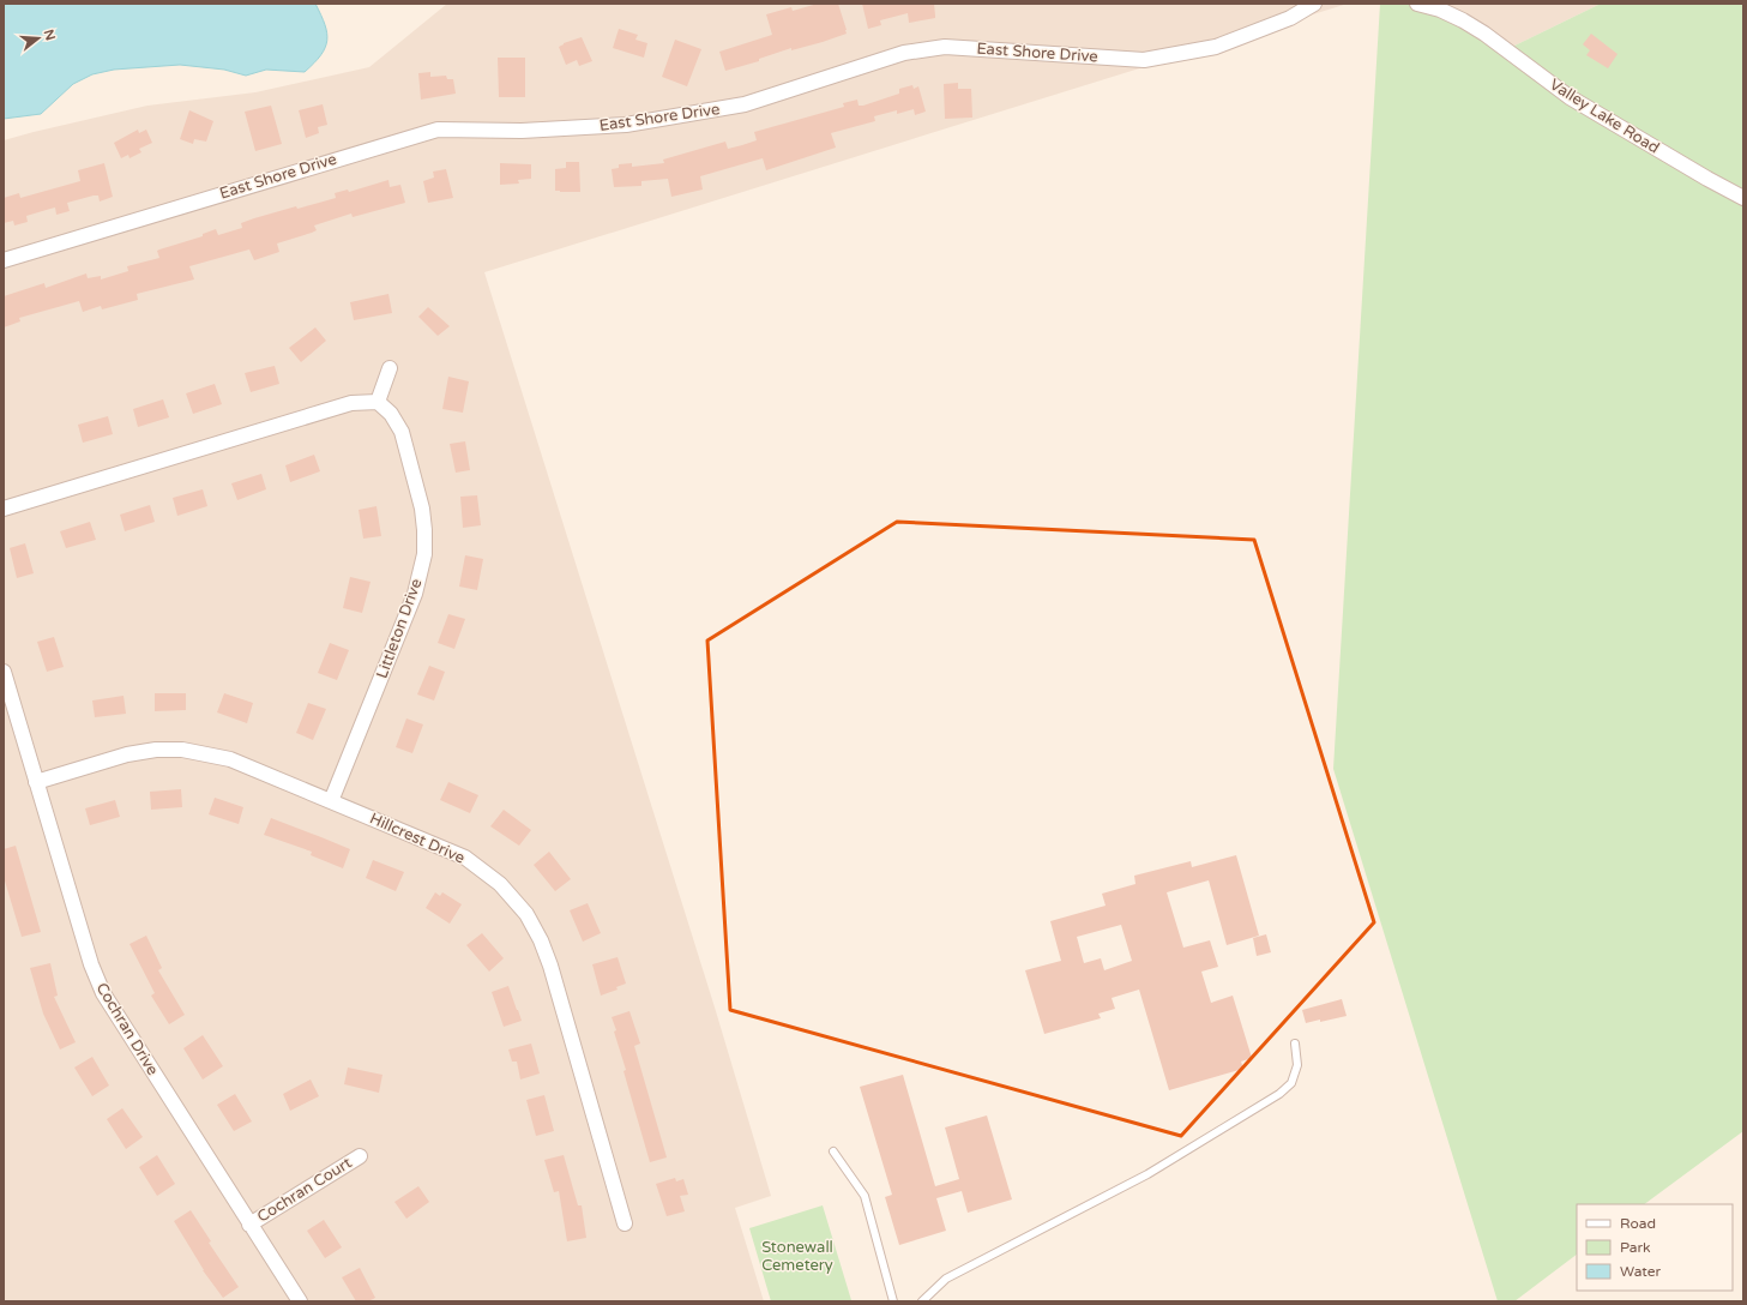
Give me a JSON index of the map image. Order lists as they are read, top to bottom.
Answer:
{
  "streets": {
    "street": [
      "East Shore Drive",
      "Valley Lake Road",
      "Littleton Drive",
      "Hillcrest Drive",
      "Cochran Drive",
      "Cochran Court"
    ]
  },
  "crossings": [
    ["Littleton Drive", "Hillcrest Drive"],
    ["Hillcrest Drive", "Cochran Drive"],
    ["Cochran Drive", "Cochran Court"]
  ],
  "parks": ["Stonewall Cemetery"],
  "legend": ["Road", "Park", "Water"],
  "north": "right"
}
